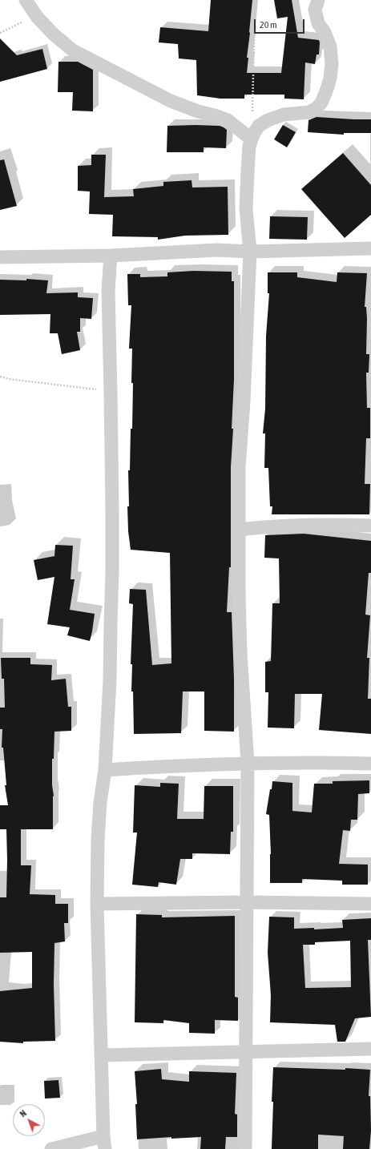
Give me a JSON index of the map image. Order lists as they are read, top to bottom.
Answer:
{
  "scale_bar": "20 m",
  "north": "top left"
}
